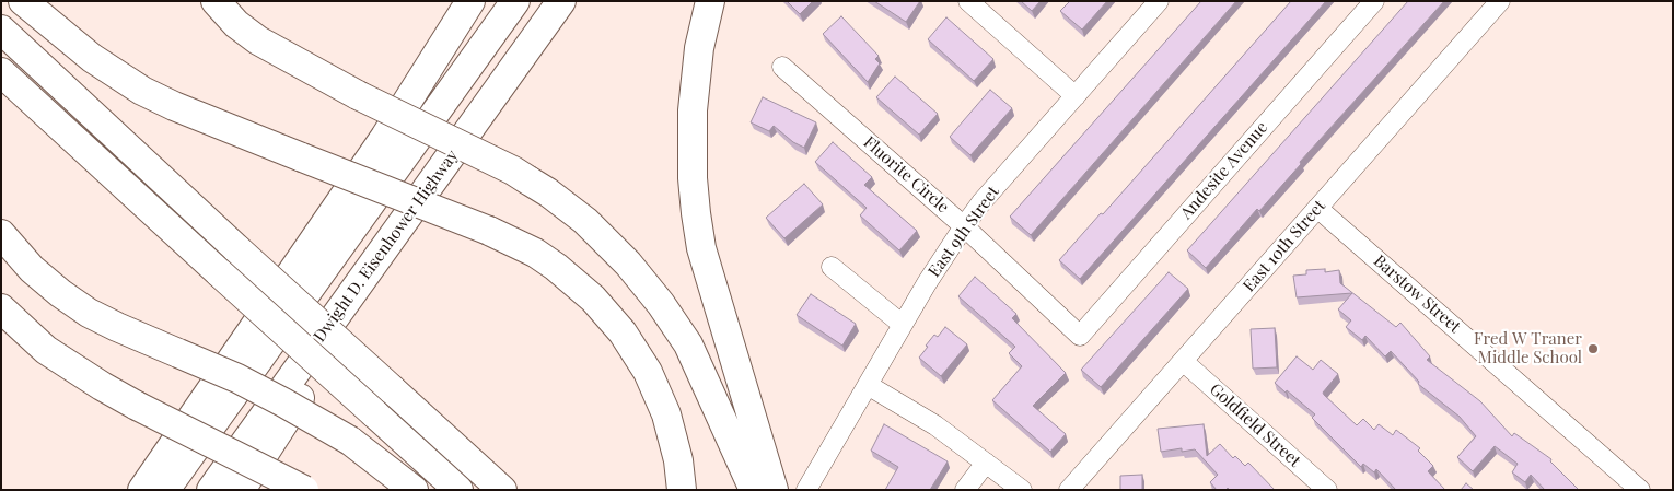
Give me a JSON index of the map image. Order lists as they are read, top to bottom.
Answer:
{
  "streets": {
    "highway": ["Dwight D. Eisenhower Highway"],
    "street": [
      "Andesite Avenue",
      "Fluorite Circle",
      "East 9th Street",
      "East 10th Street",
      "Barstow Street",
      "Goldfield Street"
    ]
  },
  "crossings": [
    ["Andesite Avenue", "Fluorite Circle"],
    ["Fluorite Circle", "East 9th Street"],
    ["East 10th Street", "Barstow Street"],
    ["East 10th Street", "Goldfield Street"]
  ],
  "places": ["Fred W Traner Middle School"]
}
